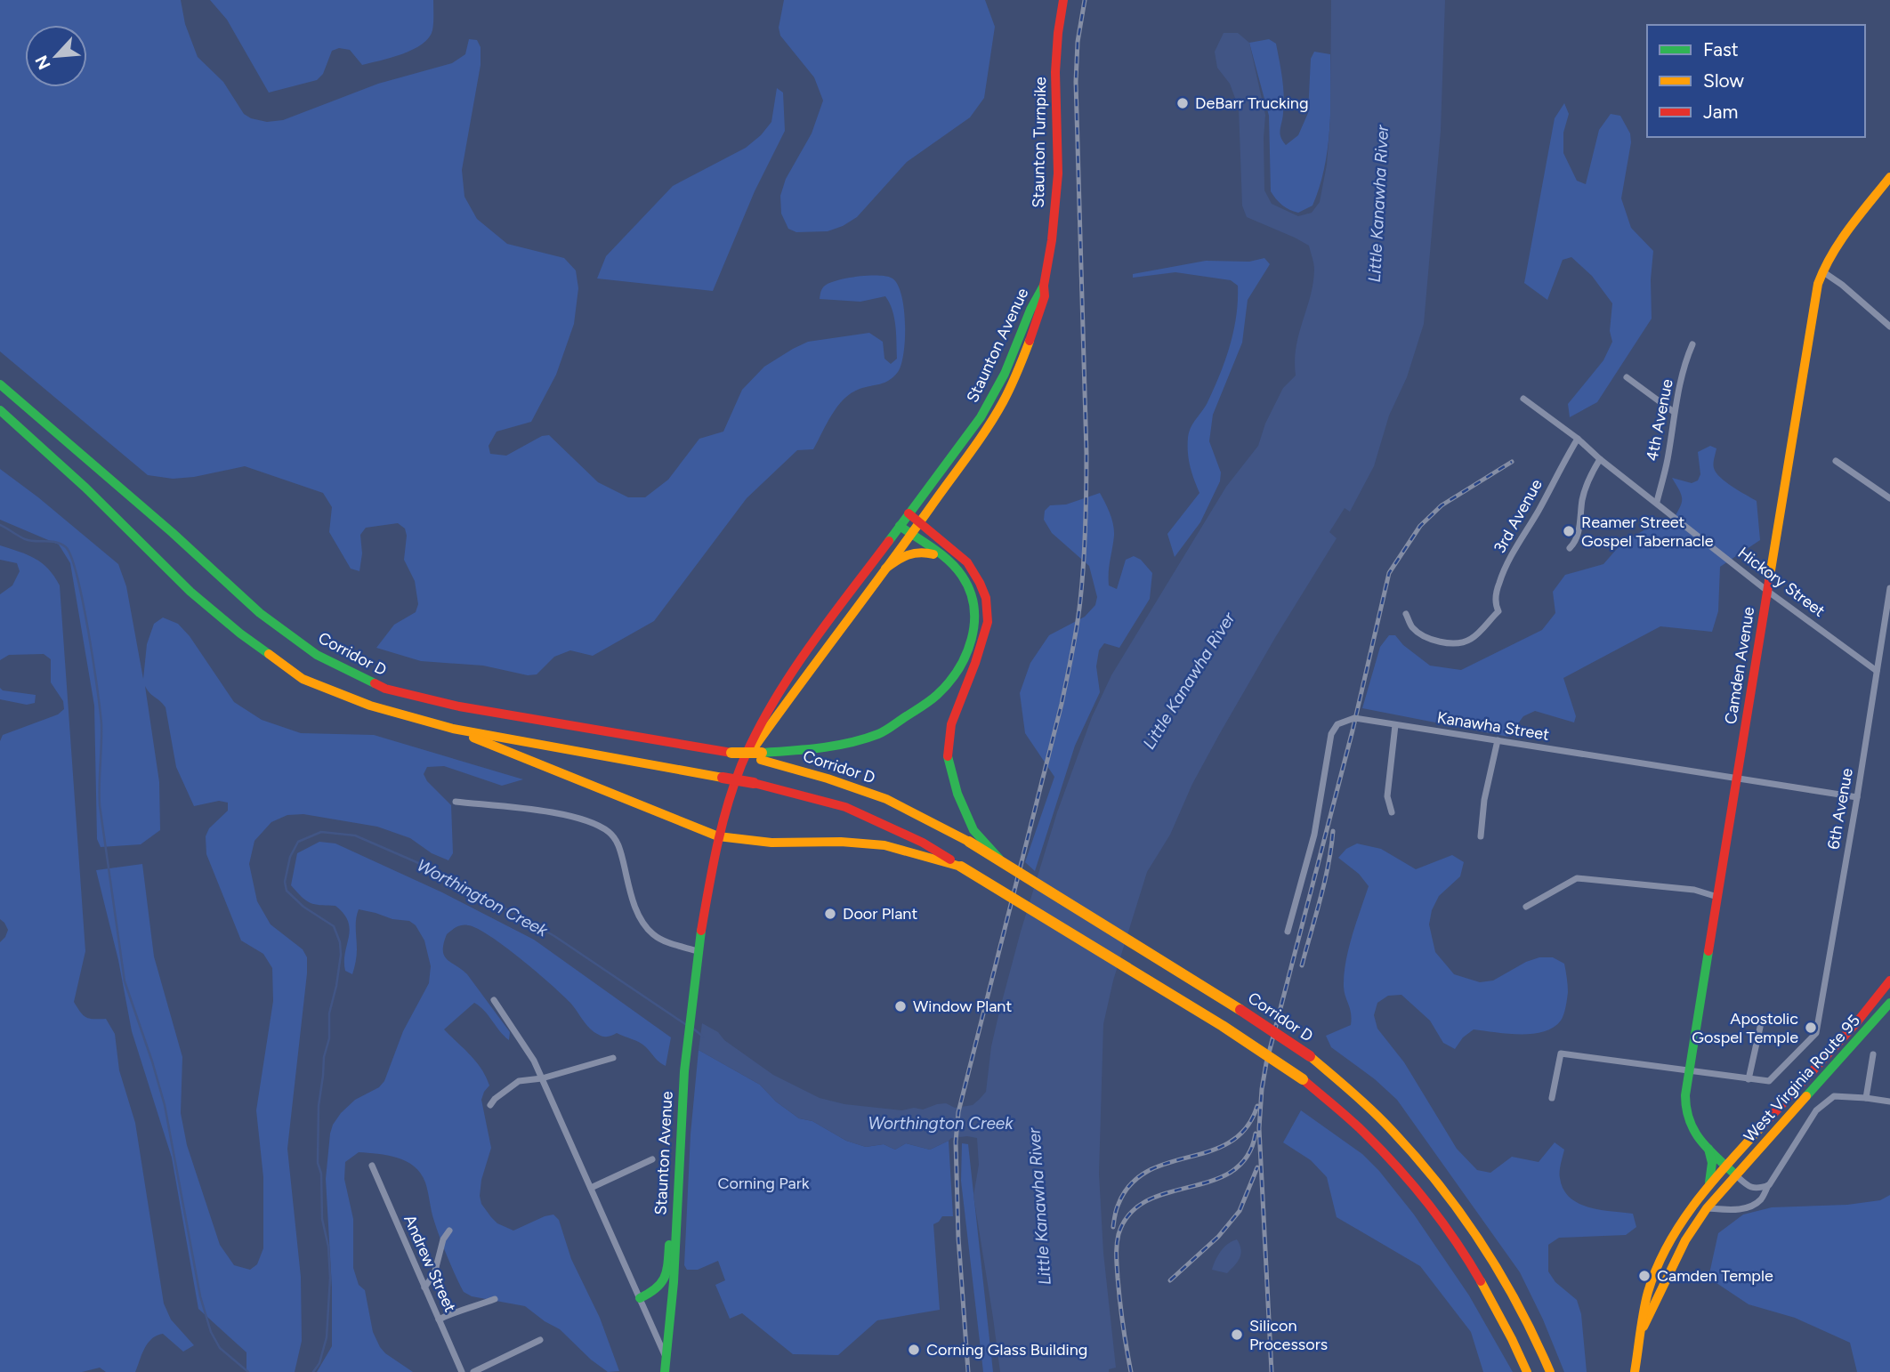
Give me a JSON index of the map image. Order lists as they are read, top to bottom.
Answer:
{
  "streets": {
    "main road": [
      "Staunton Turnpike",
      "Staunton Avenue",
      "Corridor D",
      "Camden Avenue",
      "West Virginia Route 95"
    ],
    "street": [
      "4th Avenue",
      "3rd Avenue",
      "Hickory Street",
      "Kanawha Street",
      "6th Avenue",
      "Andrew Street"
    ]
  },
  "crossings": [
    ["Staunton Turnpike", "Staunton Avenue"],
    ["4th Avenue", "Hickory Street"],
    ["3rd Avenue", "Hickory Street"],
    ["Hickory Street", "Camden Avenue"],
    ["Hickory Street", "6th Avenue"],
    ["Camden Avenue", "Kanawha Street"],
    ["Camden Avenue", "West Virginia Route 95"],
    ["Kanawha Street", "6th Avenue"]
  ],
  "water": ["Little Kanawha River", "Worthington Creek"],
  "parks": ["Corning Park"],
  "places": [
    "DeBarr Trucking",
    "Reamer Street Gospel Tabernacle",
    "Door Plant",
    "Window Plant",
    "Apostolic Gospel Temple",
    "Camden Temple",
    "Silicon Processors",
    "Corning Glass Building"
  ],
  "legend": ["Fast", "Slow", "Jam"],
  "north": "bottom left"
}
